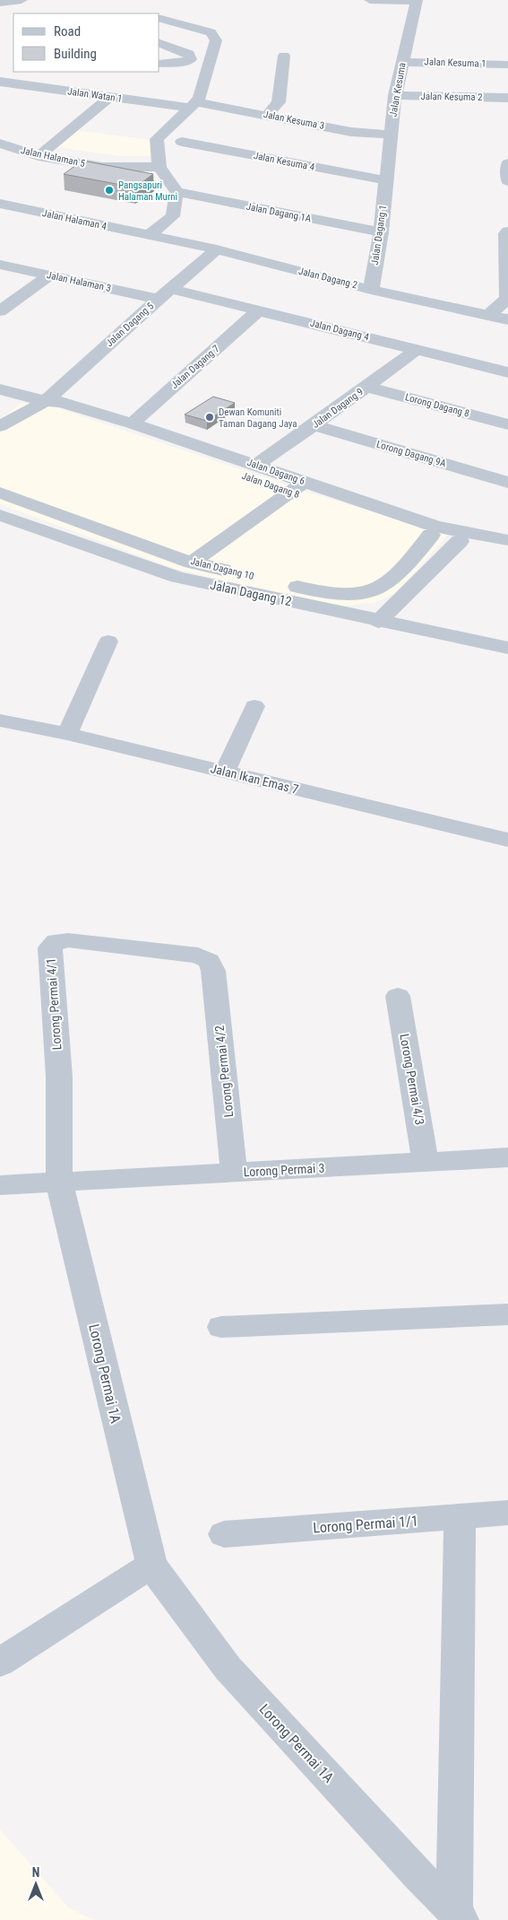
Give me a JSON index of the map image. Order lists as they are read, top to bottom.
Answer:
{
  "streets": {
    "street": [
      "Jalan Kesuma 1",
      "Jalan Kesuma",
      "Jalan Watan 1",
      "Jalan Kesuma 2",
      "Jalan Kesuma 3",
      "Jalan Halaman 5",
      "Jalan Kesuma 4",
      "Jalan Dagang 1A",
      "Jalan Halaman 4",
      "Jalan Dagang 1",
      "Jalan Dagang 2",
      "Jalan Halaman 3",
      "Jalan Dagang 5",
      "Jalan Dagang 4",
      "Jalan Dagang 7",
      "Lorong Dagang 8",
      "Jalan Dagang 9",
      "Lorong Dagang 9A",
      "Jalan Dagang 6",
      "Jalan Dagang 8",
      "Jalan Dagang 10",
      "Jalan Dagang 12",
      "Jalan Ikan Emas 7",
      "Lorong Permai 4/1",
      "Lorong Permai 4/2",
      "Lorong Permai 4/3",
      "Lorong Permai 3",
      "Lorong Permai 1A",
      "Lorong Permai 1/1"
    ]
  },
  "crossings": [
    ["Jalan Kesuma 1", "Jalan Kesuma"],
    ["Jalan Kesuma", "Jalan Kesuma 2"],
    ["Jalan Kesuma", "Jalan Kesuma 3"],
    ["Jalan Kesuma", "Jalan Kesuma 4"],
    ["Jalan Kesuma", "Jalan Dagang 1"],
    ["Jalan Watan 1", "Jalan Kesuma 3"],
    ["Jalan Kesuma 4", "Jalan Dagang 1"],
    ["Jalan Dagang 1A", "Jalan Dagang 1"],
    ["Jalan Halaman 4", "Jalan Dagang 2"],
    ["Jalan Dagang 1", "Jalan Dagang 2"],
    ["Jalan Dagang 2", "Jalan Dagang 5"],
    ["Jalan Halaman 3", "Jalan Dagang 5"],
    ["Jalan Halaman 3", "Jalan Dagang 4"],
    ["Jalan Dagang 5", "Jalan Dagang 4"],
    ["Jalan Dagang 5", "Jalan Dagang 6"],
    ["Jalan Dagang 5", "Jalan Dagang 8"],
    ["Jalan Dagang 4", "Jalan Dagang 7"],
    ["Jalan Dagang 4", "Jalan Dagang 9"],
    ["Jalan Dagang 7", "Jalan Dagang 6"],
    ["Lorong Dagang 8", "Jalan Dagang 9"],
    ["Jalan Dagang 9", "Lorong Dagang 9A"],
    ["Jalan Dagang 9", "Jalan Dagang 6"],
    ["Jalan Dagang 6", "Jalan Dagang 8"],
    ["Jalan Dagang 8", "Jalan Dagang 10"],
    ["Lorong Permai 4/1", "Lorong Permai 4/2"],
    ["Lorong Permai 4/1", "Lorong Permai 3"],
    ["Lorong Permai 4/1", "Lorong Permai 1A"],
    ["Lorong Permai 4/2", "Lorong Permai 3"],
    ["Lorong Permai 4/3", "Lorong Permai 3"],
    ["Lorong Permai 3", "Lorong Permai 1A"],
    ["Lorong Permai 1A", "Lorong Permai 1/1"]
  ],
  "places": ["Pangsapuri Halaman Murni", "Dewan Komuniti Taman Dagang Jaya"],
  "legend": ["Road", "Building"],
  "north": "top"
}
